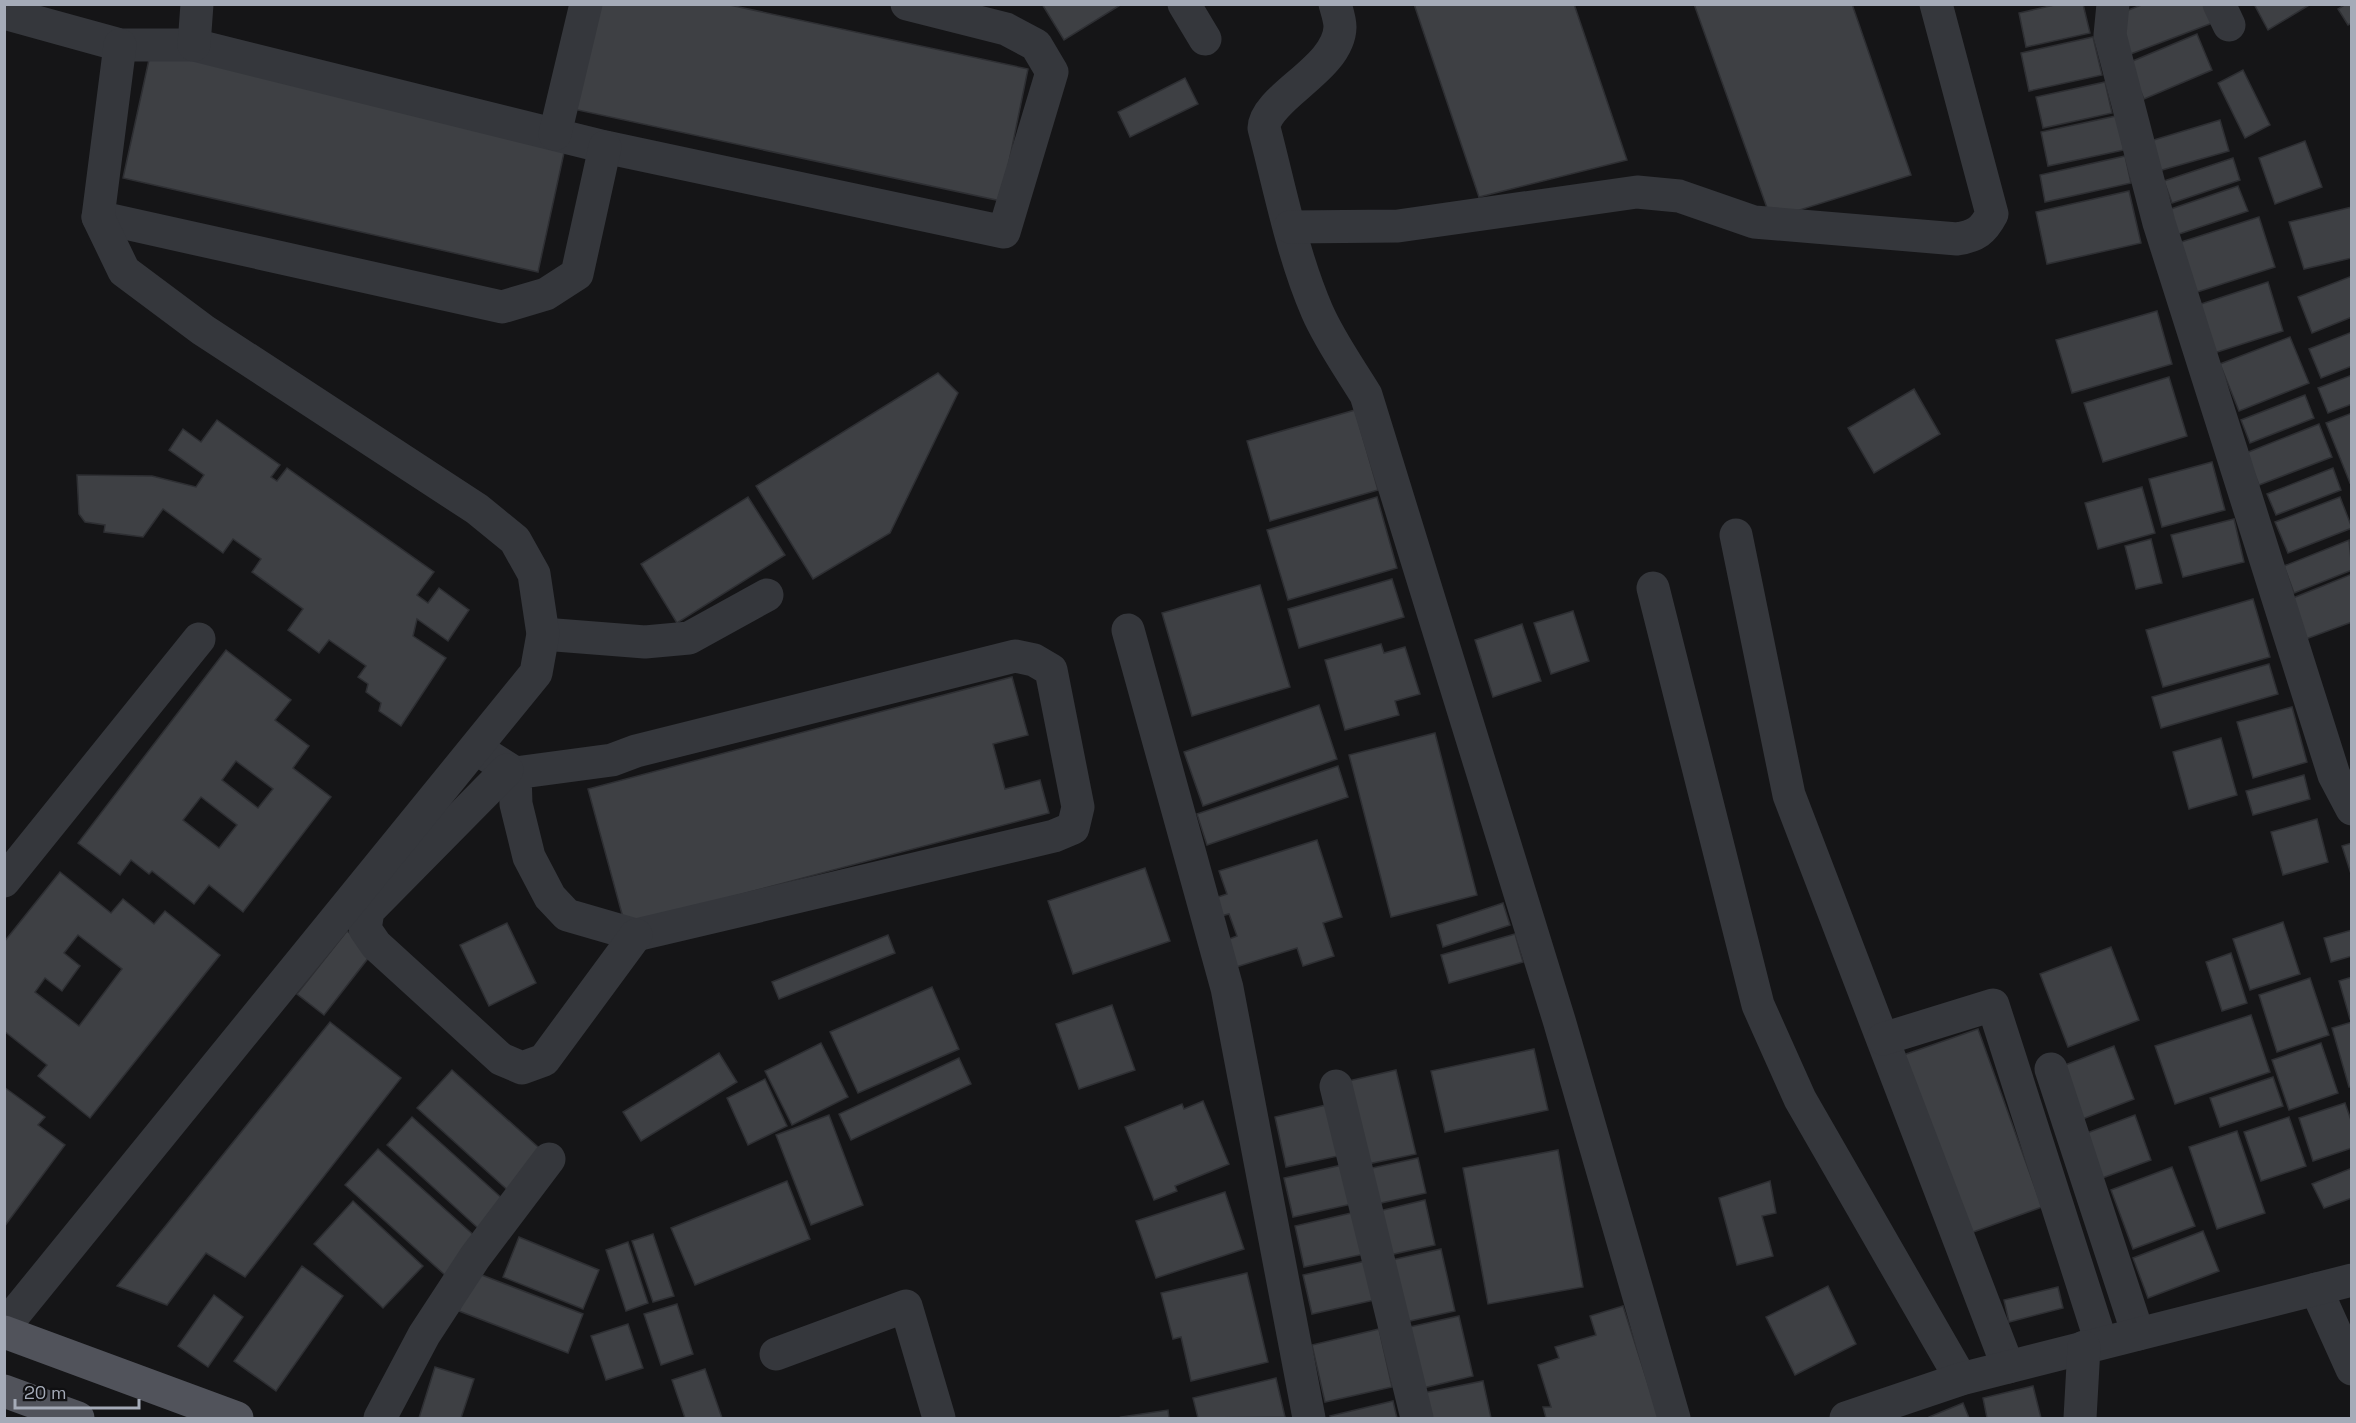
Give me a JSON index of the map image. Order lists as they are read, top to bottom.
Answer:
{
  "scale_bar": "20 m"
}
